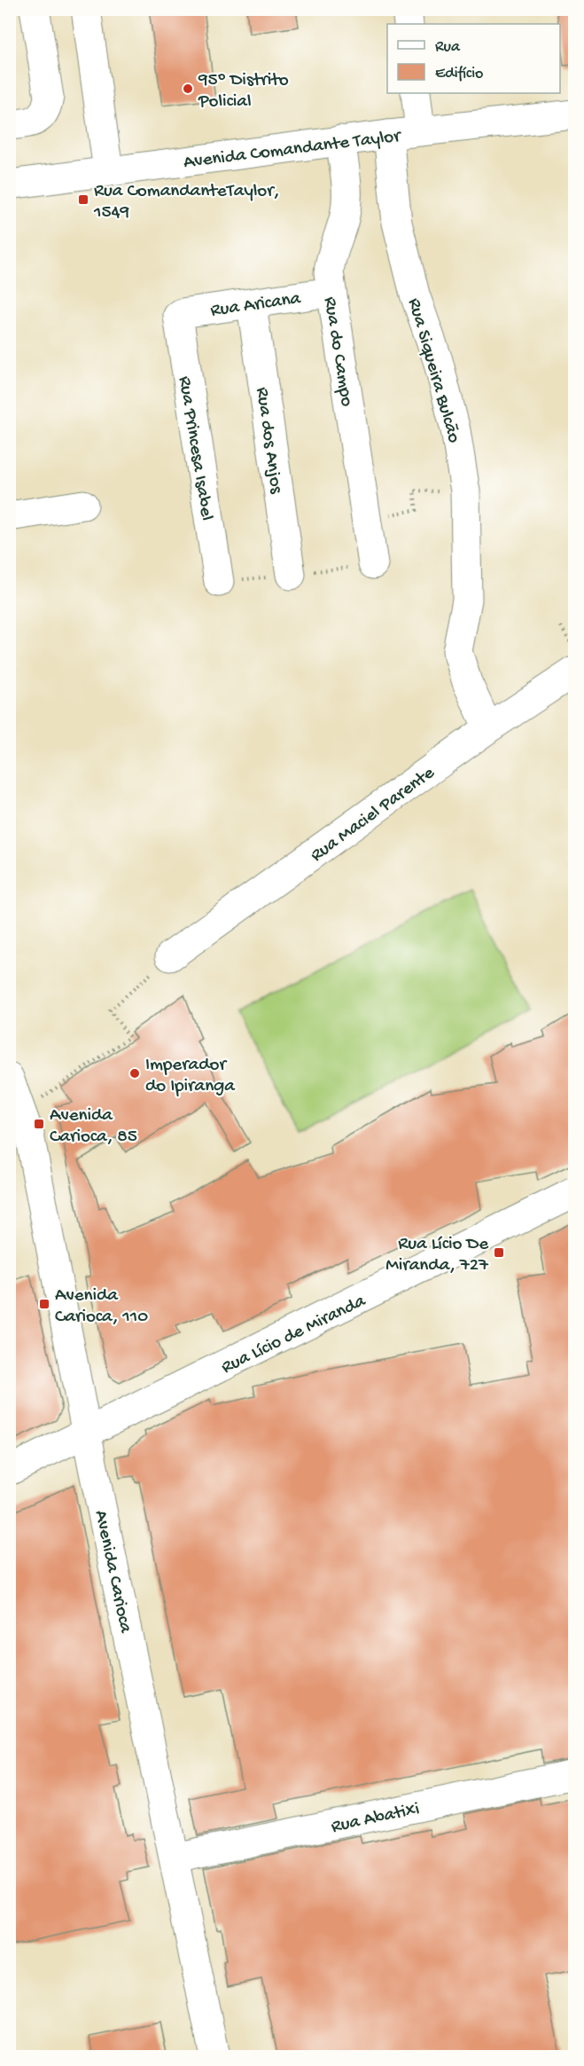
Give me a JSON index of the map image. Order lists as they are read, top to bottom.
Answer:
{
  "streets": {
    "street": [
      "Avenida Comandante Taylor",
      "Rua Aricana",
      "Rua do Campo",
      "Rua Siqueira Bulcão",
      "Rua dos Anjos",
      "Rua Princesa Isabel",
      "Rua Maciel Parente",
      "Rua Lício de Miranda",
      "Avenida Carioca",
      "Rua Abatixi"
    ]
  },
  "crossings": [
    ["Avenida Comandante Taylor", "Rua do Campo"],
    ["Avenida Comandante Taylor", "Rua Siqueira Bulcão"],
    ["Rua Aricana", "Rua do Campo"],
    ["Rua Aricana", "Rua dos Anjos"],
    ["Rua Aricana", "Rua Princesa Isabel"],
    ["Rua Siqueira Bulcão", "Rua Maciel Parente"],
    ["Rua Lício de Miranda", "Avenida Carioca"],
    ["Avenida Carioca", "Rua Abatixi"]
  ],
  "places": {
    "other": ["95º Distrito Policial", "Imperador do Ipiranga"],
    "transit": [
      "Rua ComandanteTaylor, 1549",
      "Avenida Carioca, 85",
      "Rua Lício De Miranda, 727",
      "Avenida Carioca, 110"
    ]
  },
  "legend": ["Rua", "Edifício"]
}
